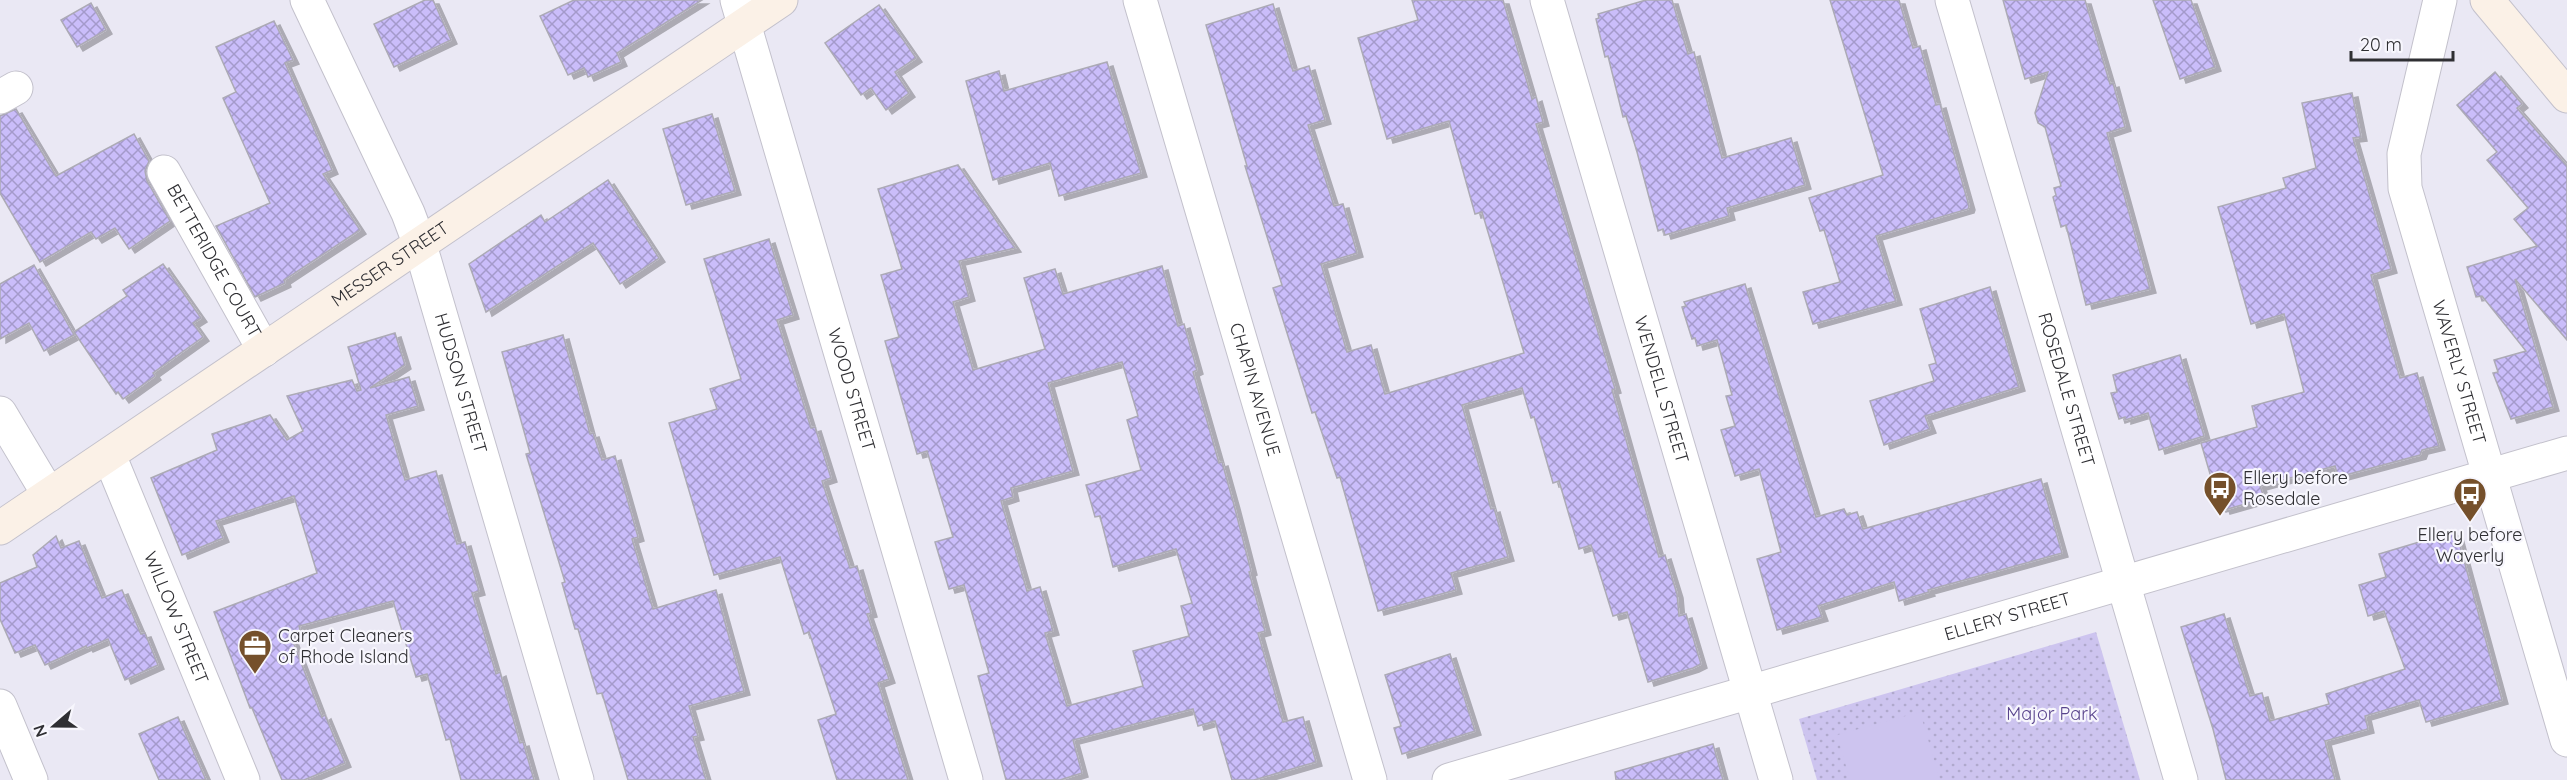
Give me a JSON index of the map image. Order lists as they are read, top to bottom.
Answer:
{
  "streets": {
    "street": [
      "BETTERIDGE COURT",
      "MESSER STREET",
      "WAVERLY STREET",
      "HUDSON STREET",
      "WOOD STREET",
      "CHAPIN AVENUE",
      "WENDELL STREET",
      "ROSEDALE STREET",
      "ELLERY STREET",
      "WILLOW STREET"
    ]
  },
  "crossings": [
    ["BETTERIDGE COURT", "MESSER STREET"],
    ["MESSER STREET", "HUDSON STREET"],
    ["MESSER STREET", "WOOD STREET"],
    ["MESSER STREET", "WILLOW STREET"],
    ["WAVERLY STREET", "ELLERY STREET"],
    ["WENDELL STREET", "ELLERY STREET"],
    ["ROSEDALE STREET", "ELLERY STREET"]
  ],
  "parks": ["Major Park"],
  "places": {
    "bus stop": ["Ellery before Rosedale", "Ellery before Waverly"],
    "office": ["Carpet Cleaners of Rhode Island"]
  },
  "scale_bar": "20 m",
  "north": "left"
}
